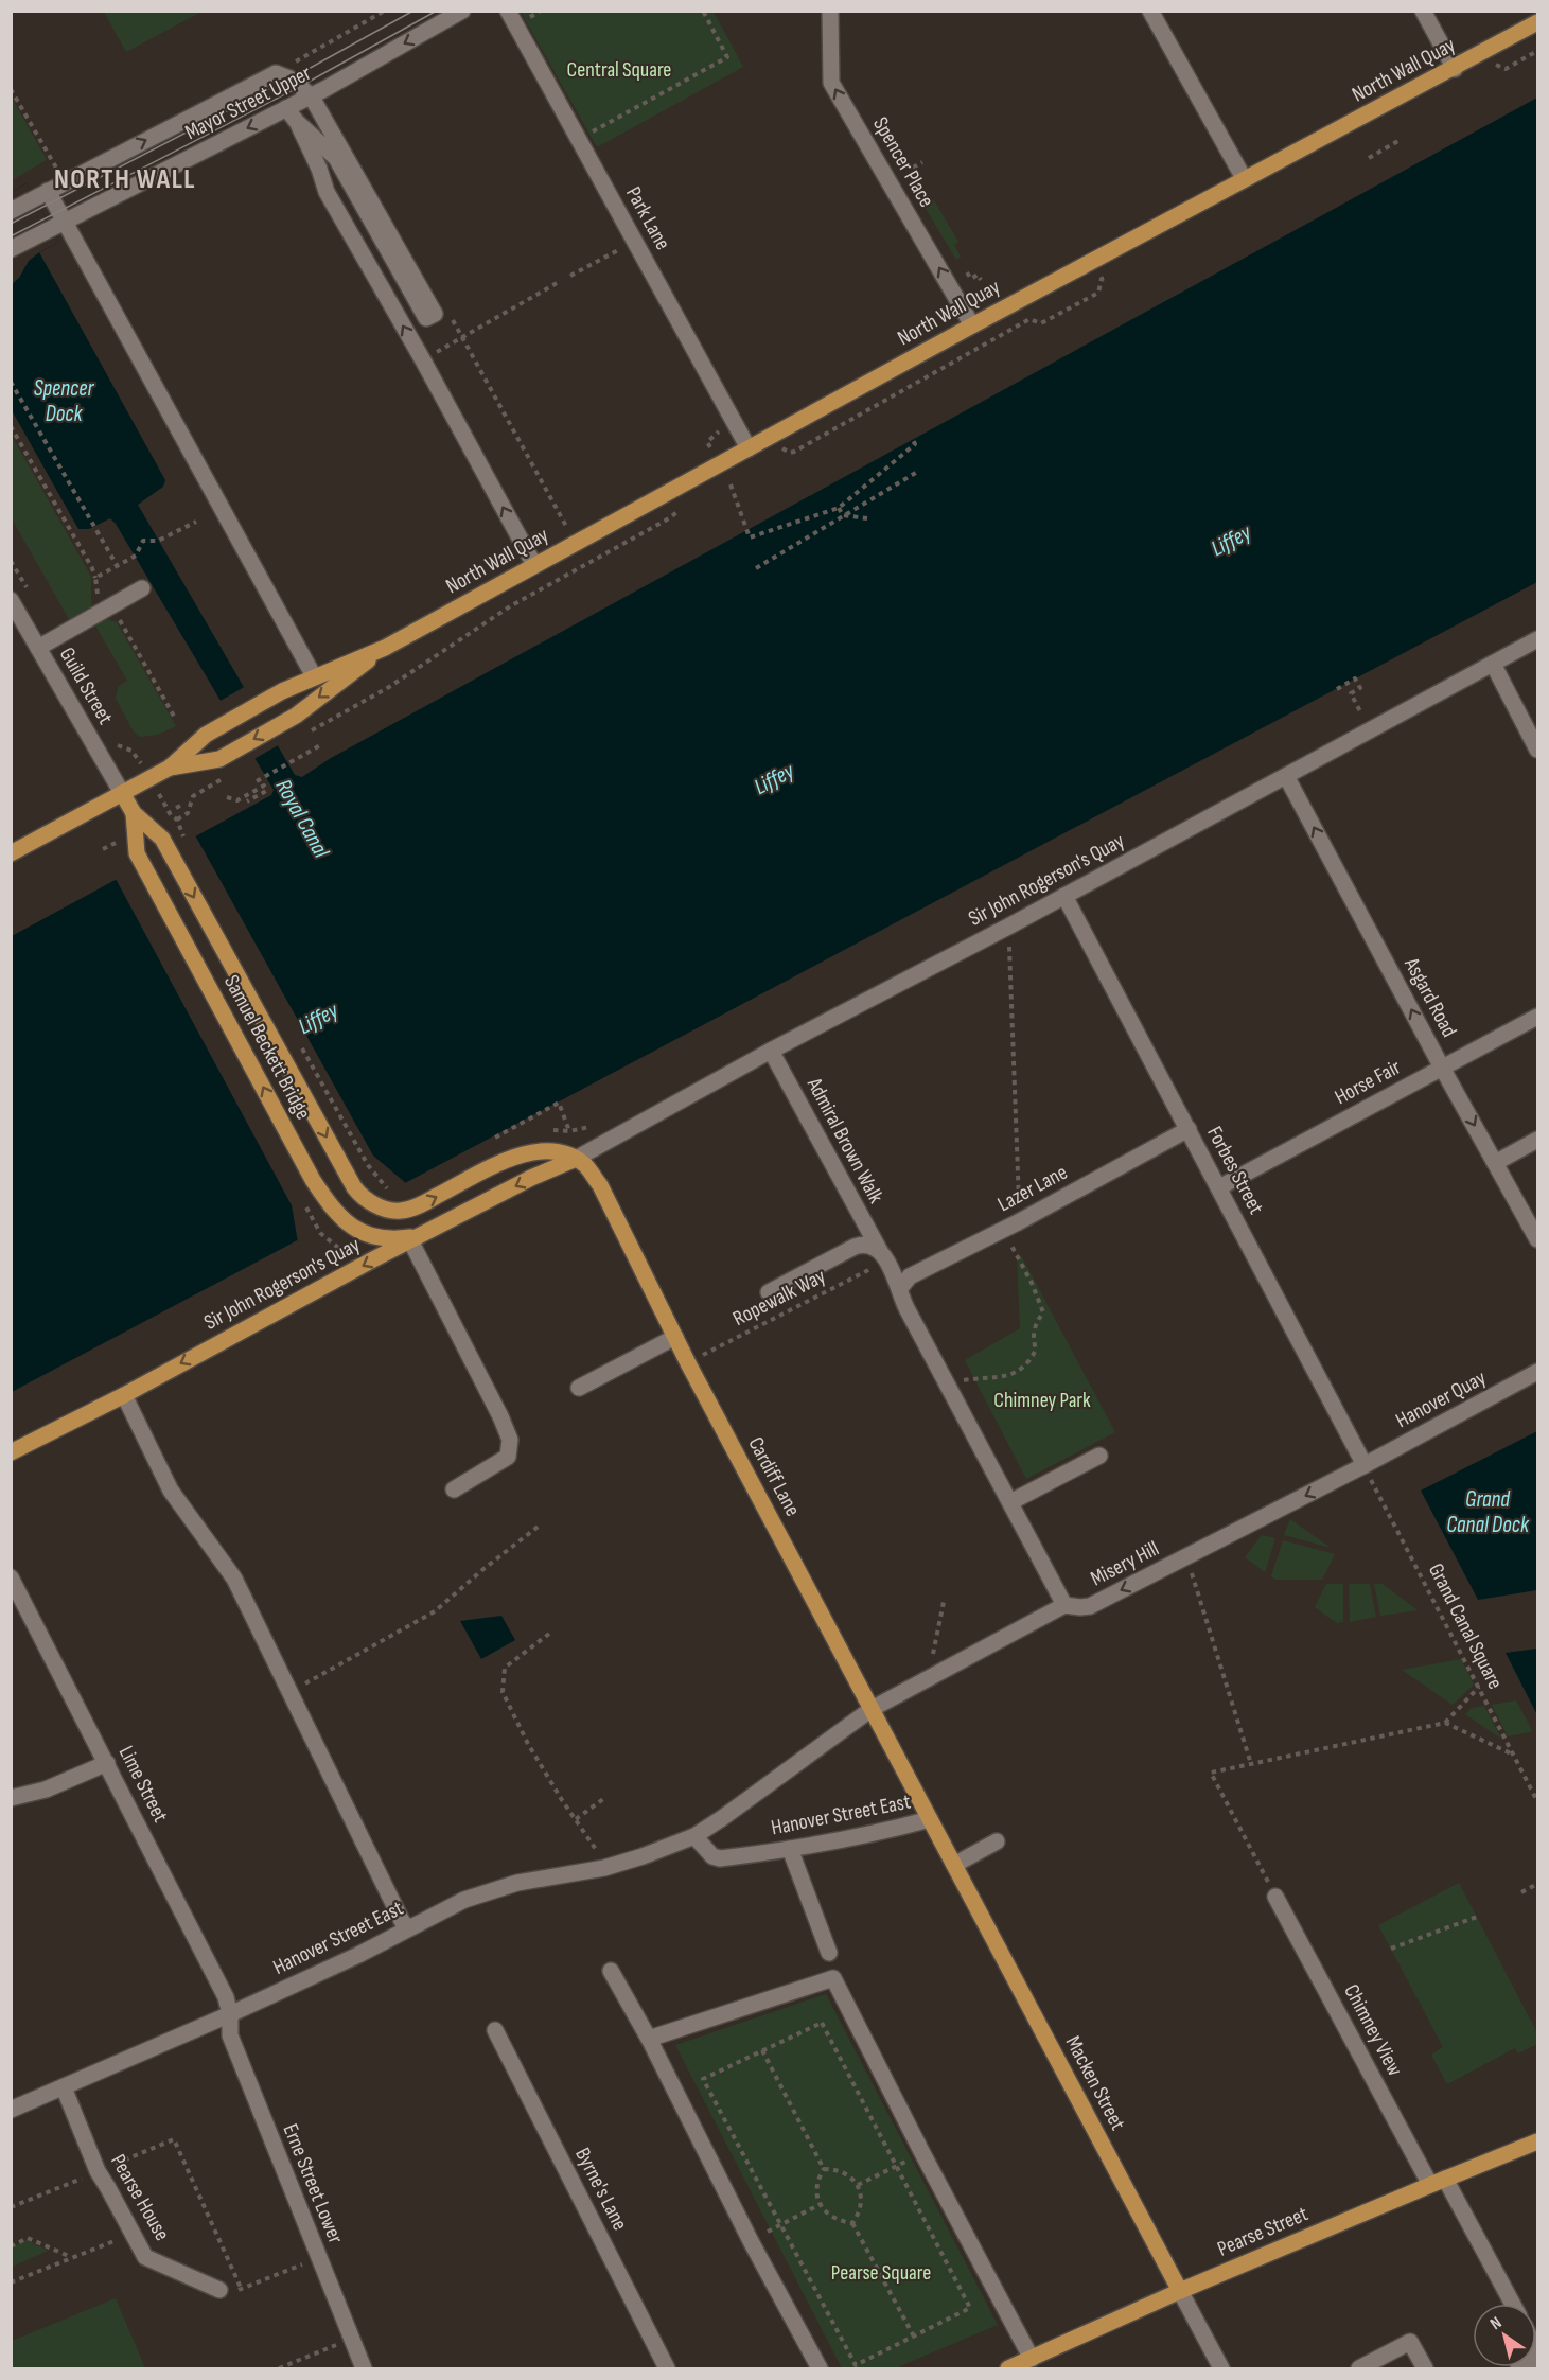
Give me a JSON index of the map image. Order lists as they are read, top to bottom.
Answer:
{
  "streets": {
    "main road": [
      "North Wall Quay",
      "Sir John Rogerson's Quay",
      "Samuel Beckett Bridge",
      "Cardiff Lane",
      "Macken Street",
      "Pearse Street"
    ],
    "street": [
      "Mayor Street Upper",
      "Spencer Place",
      "Park Lane",
      "Guild Street",
      "Asgard Road",
      "Horse Fair",
      "Admiral Brown Walk",
      "Forbes Street",
      "Lazer Lane",
      "Hanover Quay",
      "Misery Hill",
      "Lime Street",
      "Hanover Street East",
      "Chimney View",
      "Erne Street Lower",
      "Byrne's Lane",
      "Pearse House"
    ],
    "path": ["Ropewalk Way", "Grand Canal Square"]
  },
  "crossings": [
    ["North Wall Quay", "Spencer Place"],
    ["North Wall Quay", "Park Lane"],
    ["Guild Street", "Samuel Beckett Bridge"],
    ["Sir John Rogerson's Quay", "Asgard Road"],
    ["Sir John Rogerson's Quay", "Samuel Beckett Bridge"],
    ["Sir John Rogerson's Quay", "Admiral Brown Walk"],
    ["Sir John Rogerson's Quay", "Forbes Street"],
    ["Sir John Rogerson's Quay", "Cardiff Lane"],
    ["Asgard Road", "Horse Fair"],
    ["Samuel Beckett Bridge", "Cardiff Lane"],
    ["Horse Fair", "Forbes Street"],
    ["Admiral Brown Walk", "Lazer Lane"],
    ["Admiral Brown Walk", "Ropewalk Way"],
    ["Admiral Brown Walk", "Misery Hill"],
    ["Forbes Street", "Lazer Lane"],
    ["Forbes Street", "Hanover Quay"],
    ["Forbes Street", "Misery Hill"],
    ["Forbes Street", "Grand Canal Square"],
    ["Ropewalk Way", "Cardiff Lane"],
    ["Hanover Quay", "Misery Hill"],
    ["Hanover Quay", "Grand Canal Square"],
    ["Cardiff Lane", "Misery Hill"],
    ["Cardiff Lane", "Hanover Street East"],
    ["Cardiff Lane", "Macken Street"],
    ["Misery Hill", "Grand Canal Square"],
    ["Misery Hill", "Hanover Street East"],
    ["Lime Street", "Hanover Street East"],
    ["Lime Street", "Erne Street Lower"],
    ["Hanover Street East", "Macken Street"],
    ["Hanover Street East", "Erne Street Lower"],
    ["Hanover Street East", "Pearse House"],
    ["Chimney View", "Pearse Street"],
    ["Macken Street", "Pearse Street"]
  ],
  "one_way": ["Spencer Place", "Misery Hill"],
  "districts": ["NORTH WALL"],
  "water": [
    "Spencer Dock",
    "Liffey",
    "Royal Canal",
    "Grand Canal Dock"
  ],
  "parks": ["Central Square", "Chimney Park", "Pearse Square"],
  "north": "top left"
}
